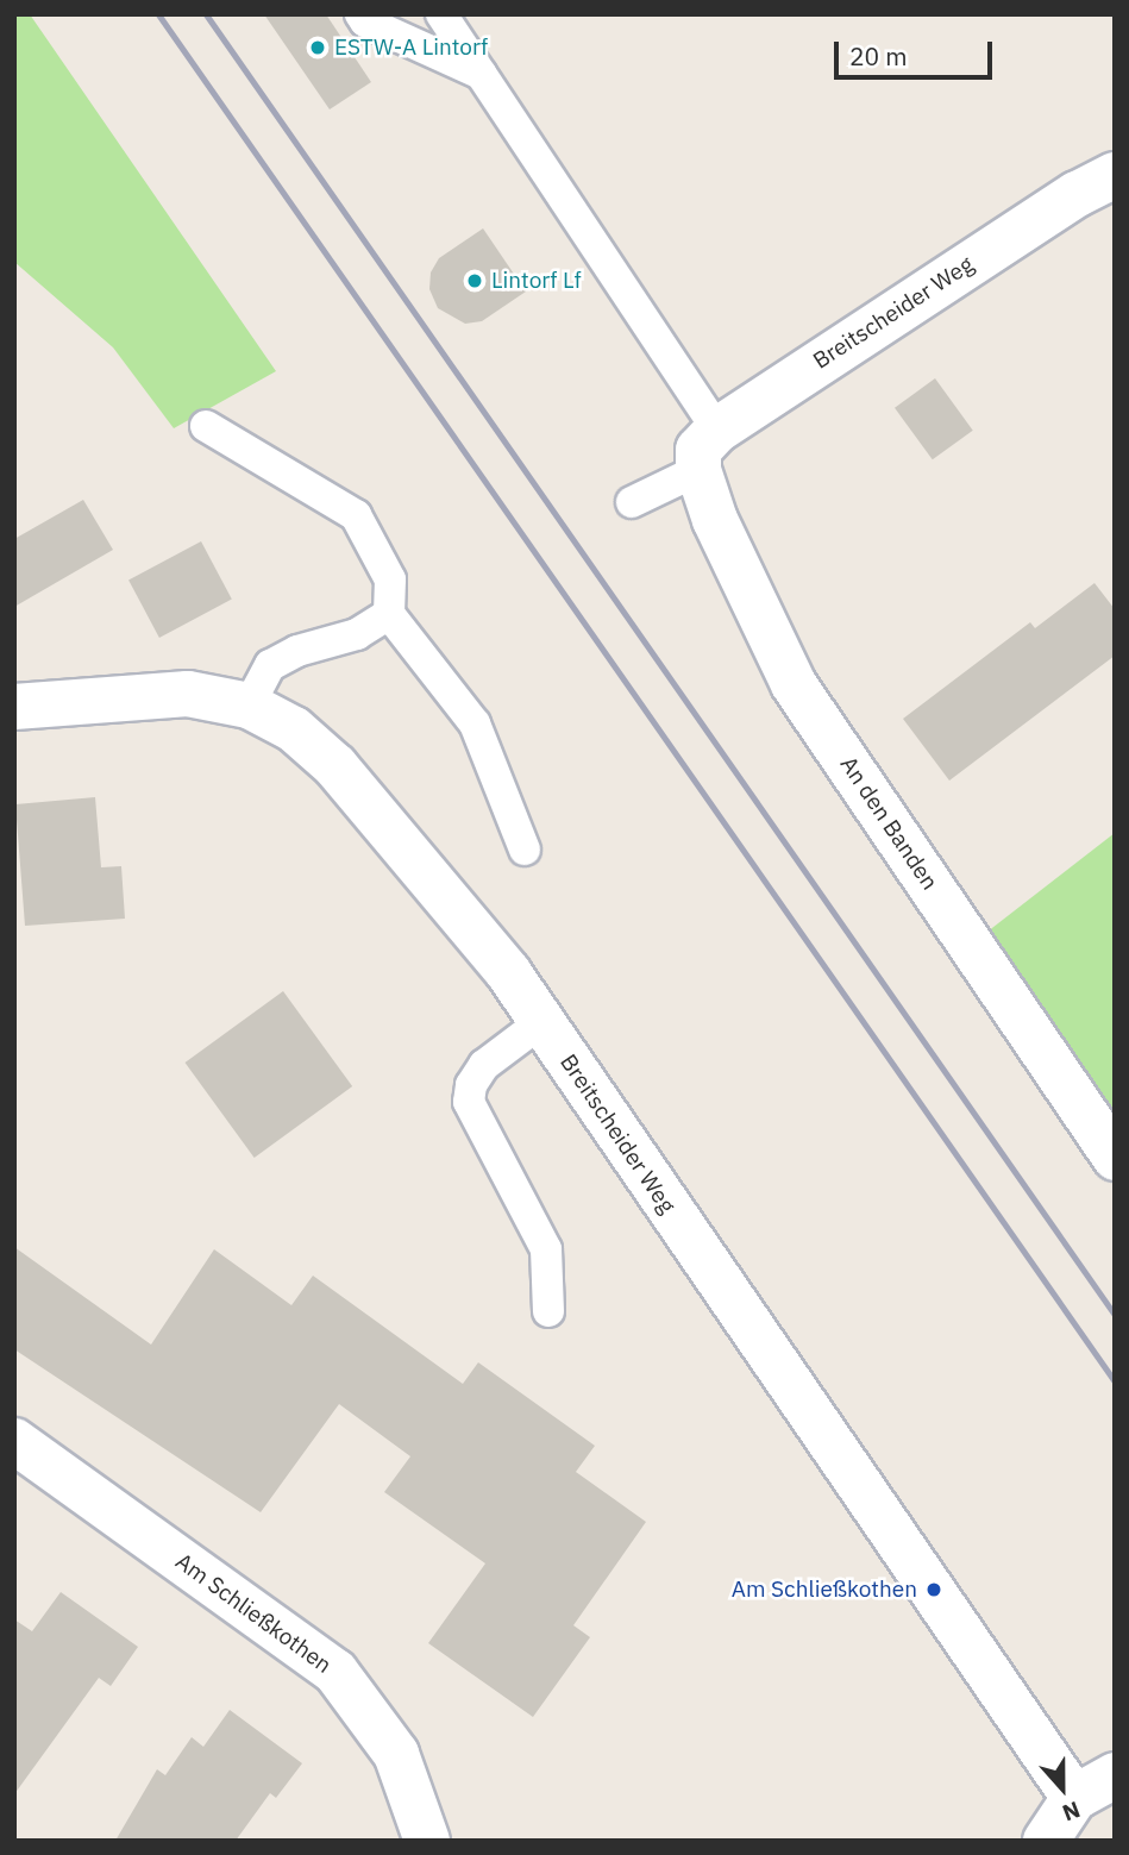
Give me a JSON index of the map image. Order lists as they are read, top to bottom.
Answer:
{
  "streets": {
    "street": ["Breitscheider Weg", "An den Banden", "Am Schließkothen"]
  },
  "crossings": [
    ["Breitscheider Weg", "An den Banden"]
  ],
  "places": ["ESTW-A Lintorf", "Lintorf Lf", "Am Schließkothen"],
  "scale_bar": "20 m",
  "north": "bottom"
}
